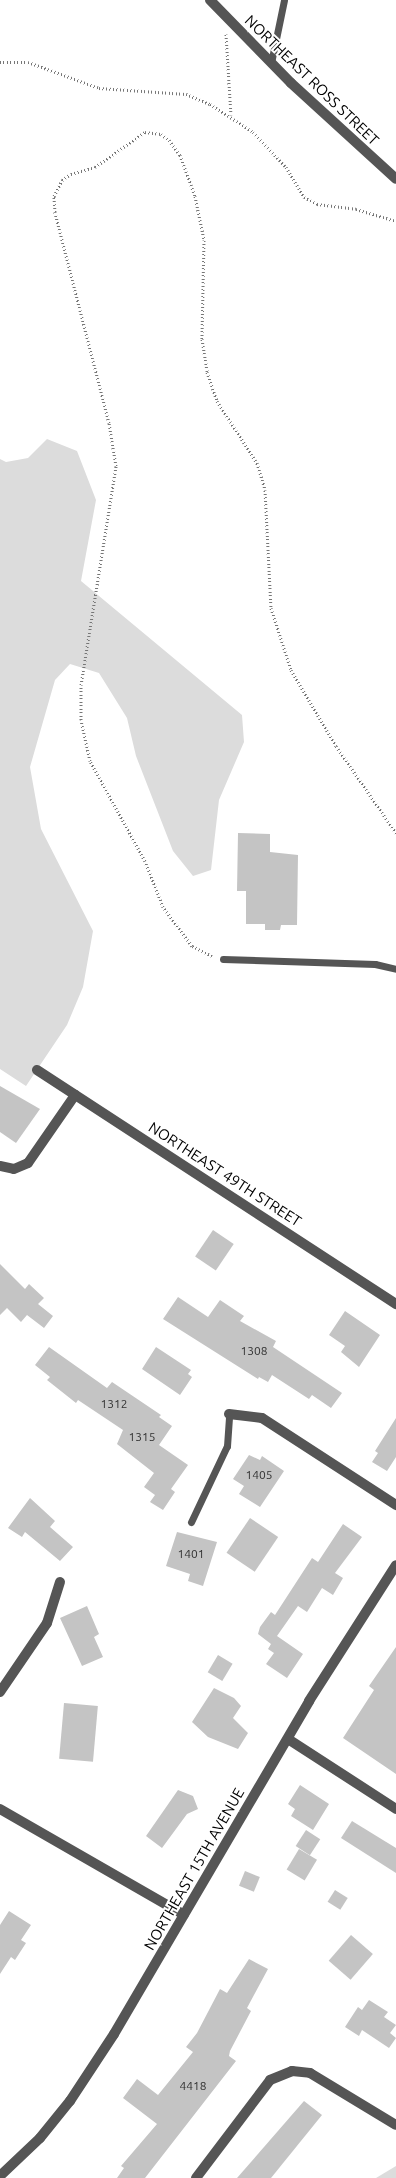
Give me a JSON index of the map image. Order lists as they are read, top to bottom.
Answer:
{
  "streets": {
    "street": ["NORTHEAST ROSS STREET", "NORTHEAST 49TH STREET", "NORTHEAST 15TH AVENUE"]
  },
  "house_numbers": [
    "1308",
    "1312",
    "1315",
    "1405",
    "1401",
    "4418"
  ]
}
